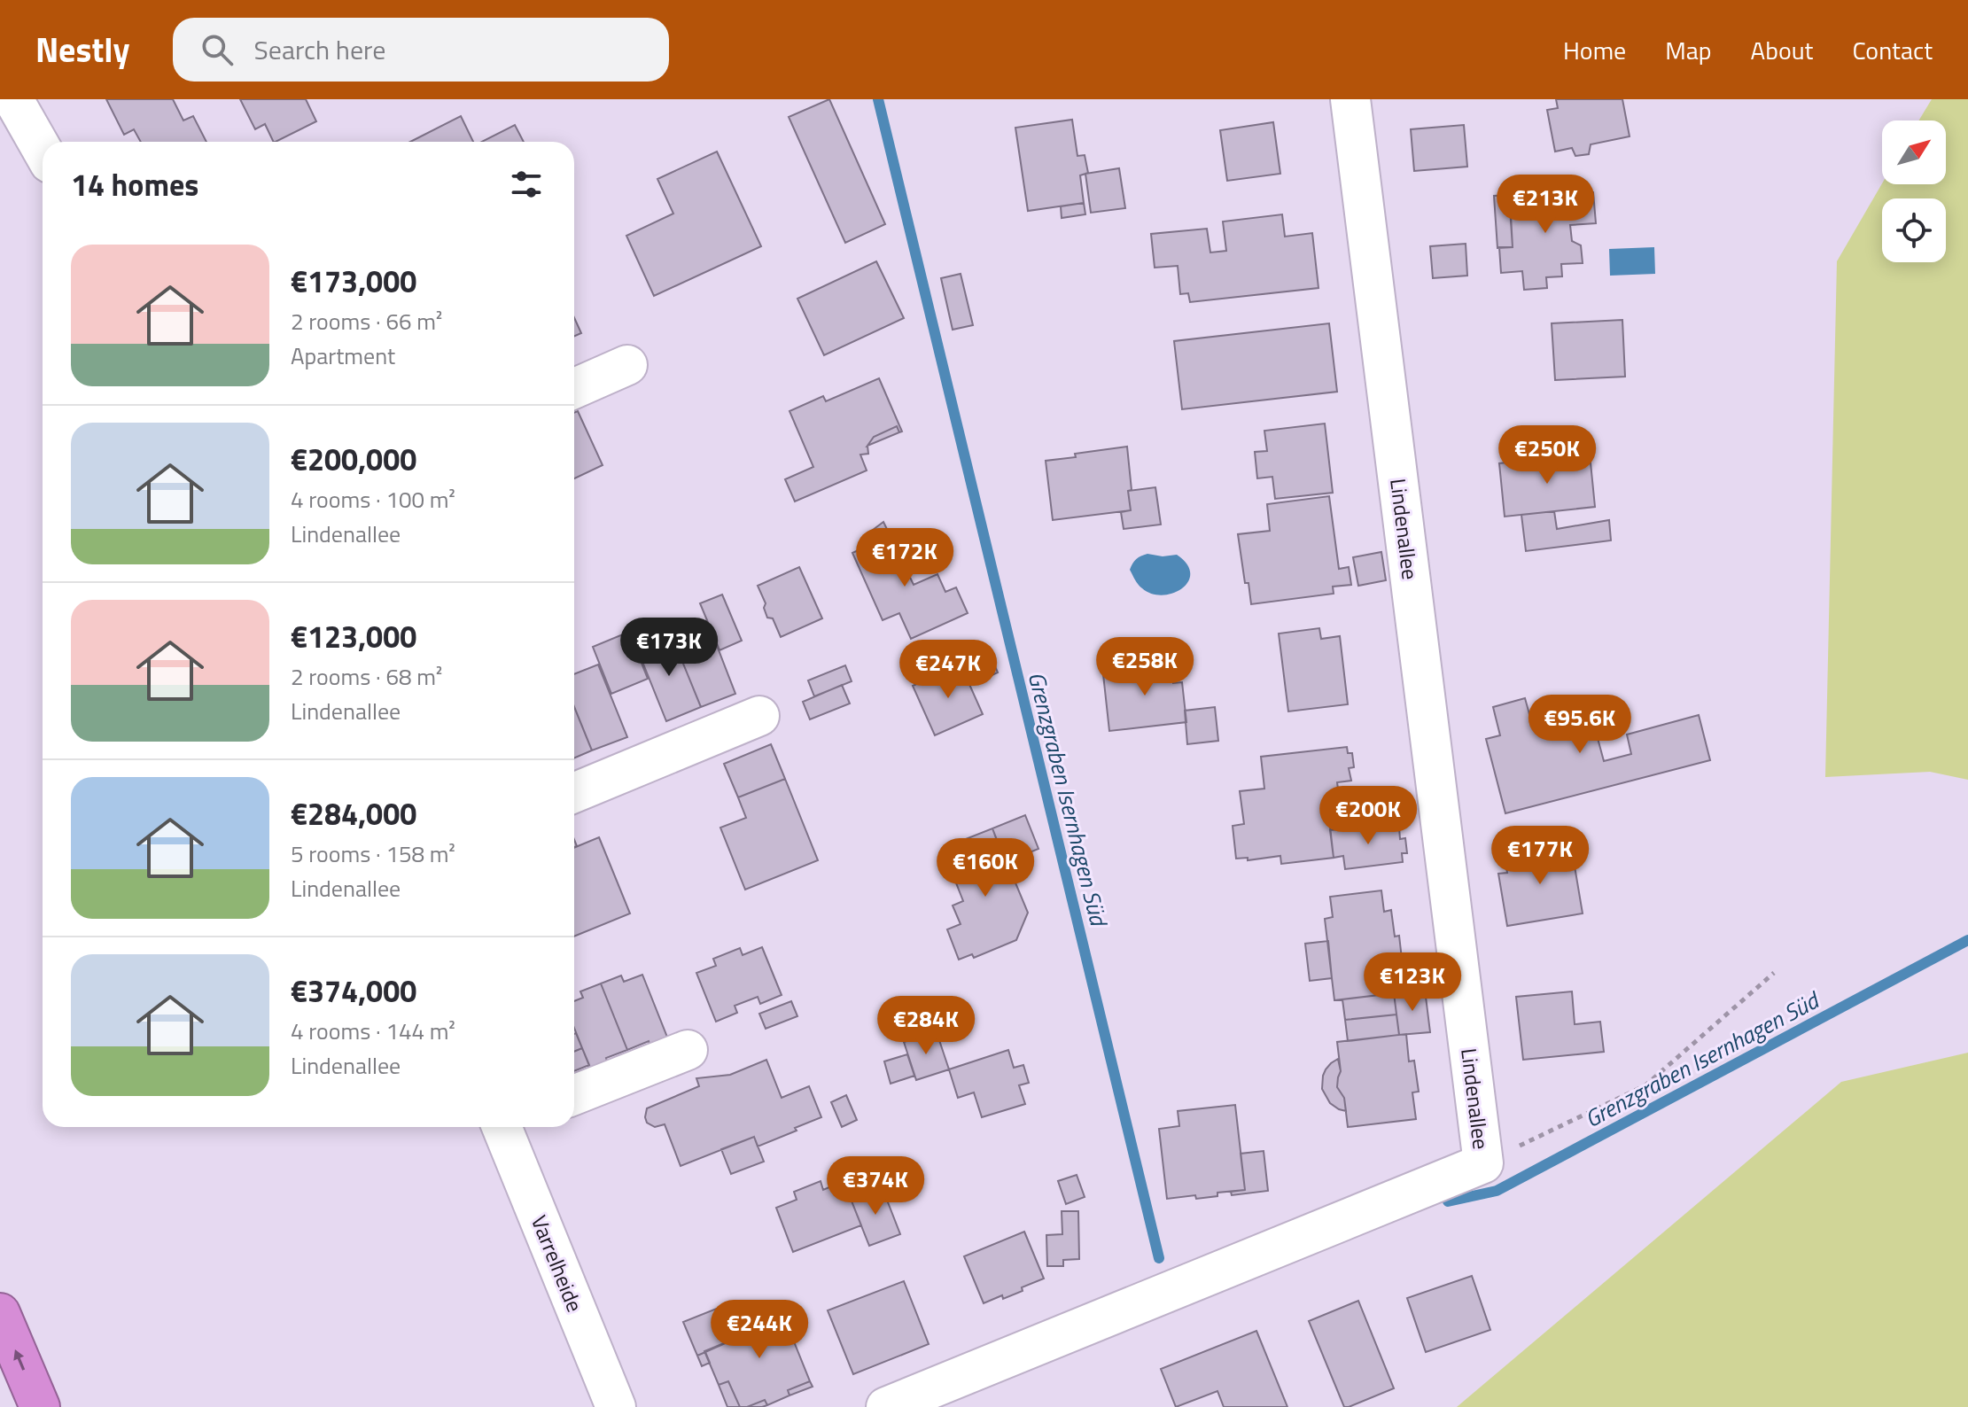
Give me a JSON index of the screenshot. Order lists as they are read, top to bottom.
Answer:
{
  "streets": {
    "street": ["Lindenallee", "Varrelheide"]
  },
  "water": ["Grenzgraben Isernhagen Süd"],
  "north": "top right",
  "page": {
    "header": "Nestly",
    "search": "Search here",
    "nav": [
      "Home",
      "Map",
      "About",
      "Contact"
    ],
    "heading": "14 homes",
    "price": [
      "€213K",
      "€250K",
      "€172K",
      "€173K",
      "€258K",
      "€247K",
      "€95.6K",
      "€200K",
      "€177K",
      "€160K",
      "€123K",
      "€284K",
      "€374K",
      "€244K"
    ],
    "list": [
      {
        "name": "€173,000",
        "note": "2 rooms · 66 m² · Apartment"
      },
      {
        "name": "€200,000",
        "note": "4 rooms · 100 m² · Lindenallee"
      },
      {
        "name": "€123,000",
        "note": "2 rooms · 68 m² · Lindenallee"
      },
      {
        "name": "€284,000",
        "note": "5 rooms · 158 m² · Lindenallee"
      },
      {
        "name": "€374,000",
        "note": "4 rooms · 144 m² · Lindenallee"
      }
    ]
  }
}
